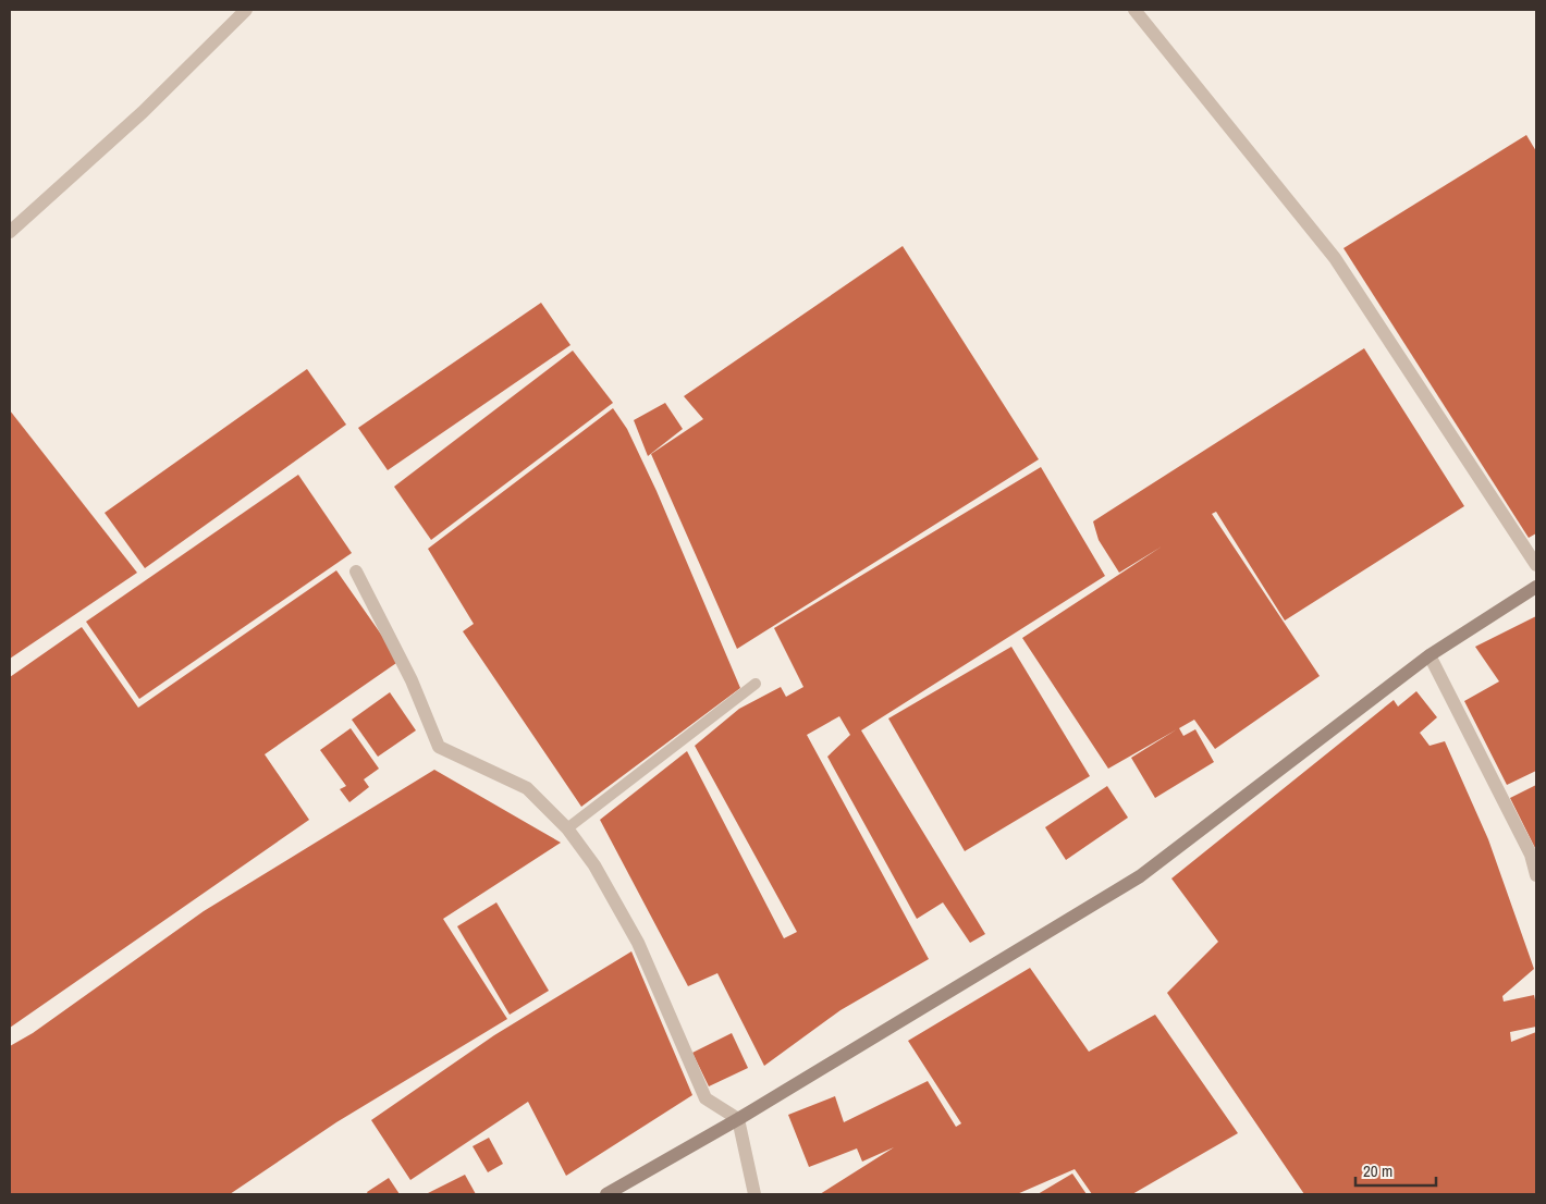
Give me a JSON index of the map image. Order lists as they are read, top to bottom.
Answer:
{
  "scale_bar": "20 m"
}
